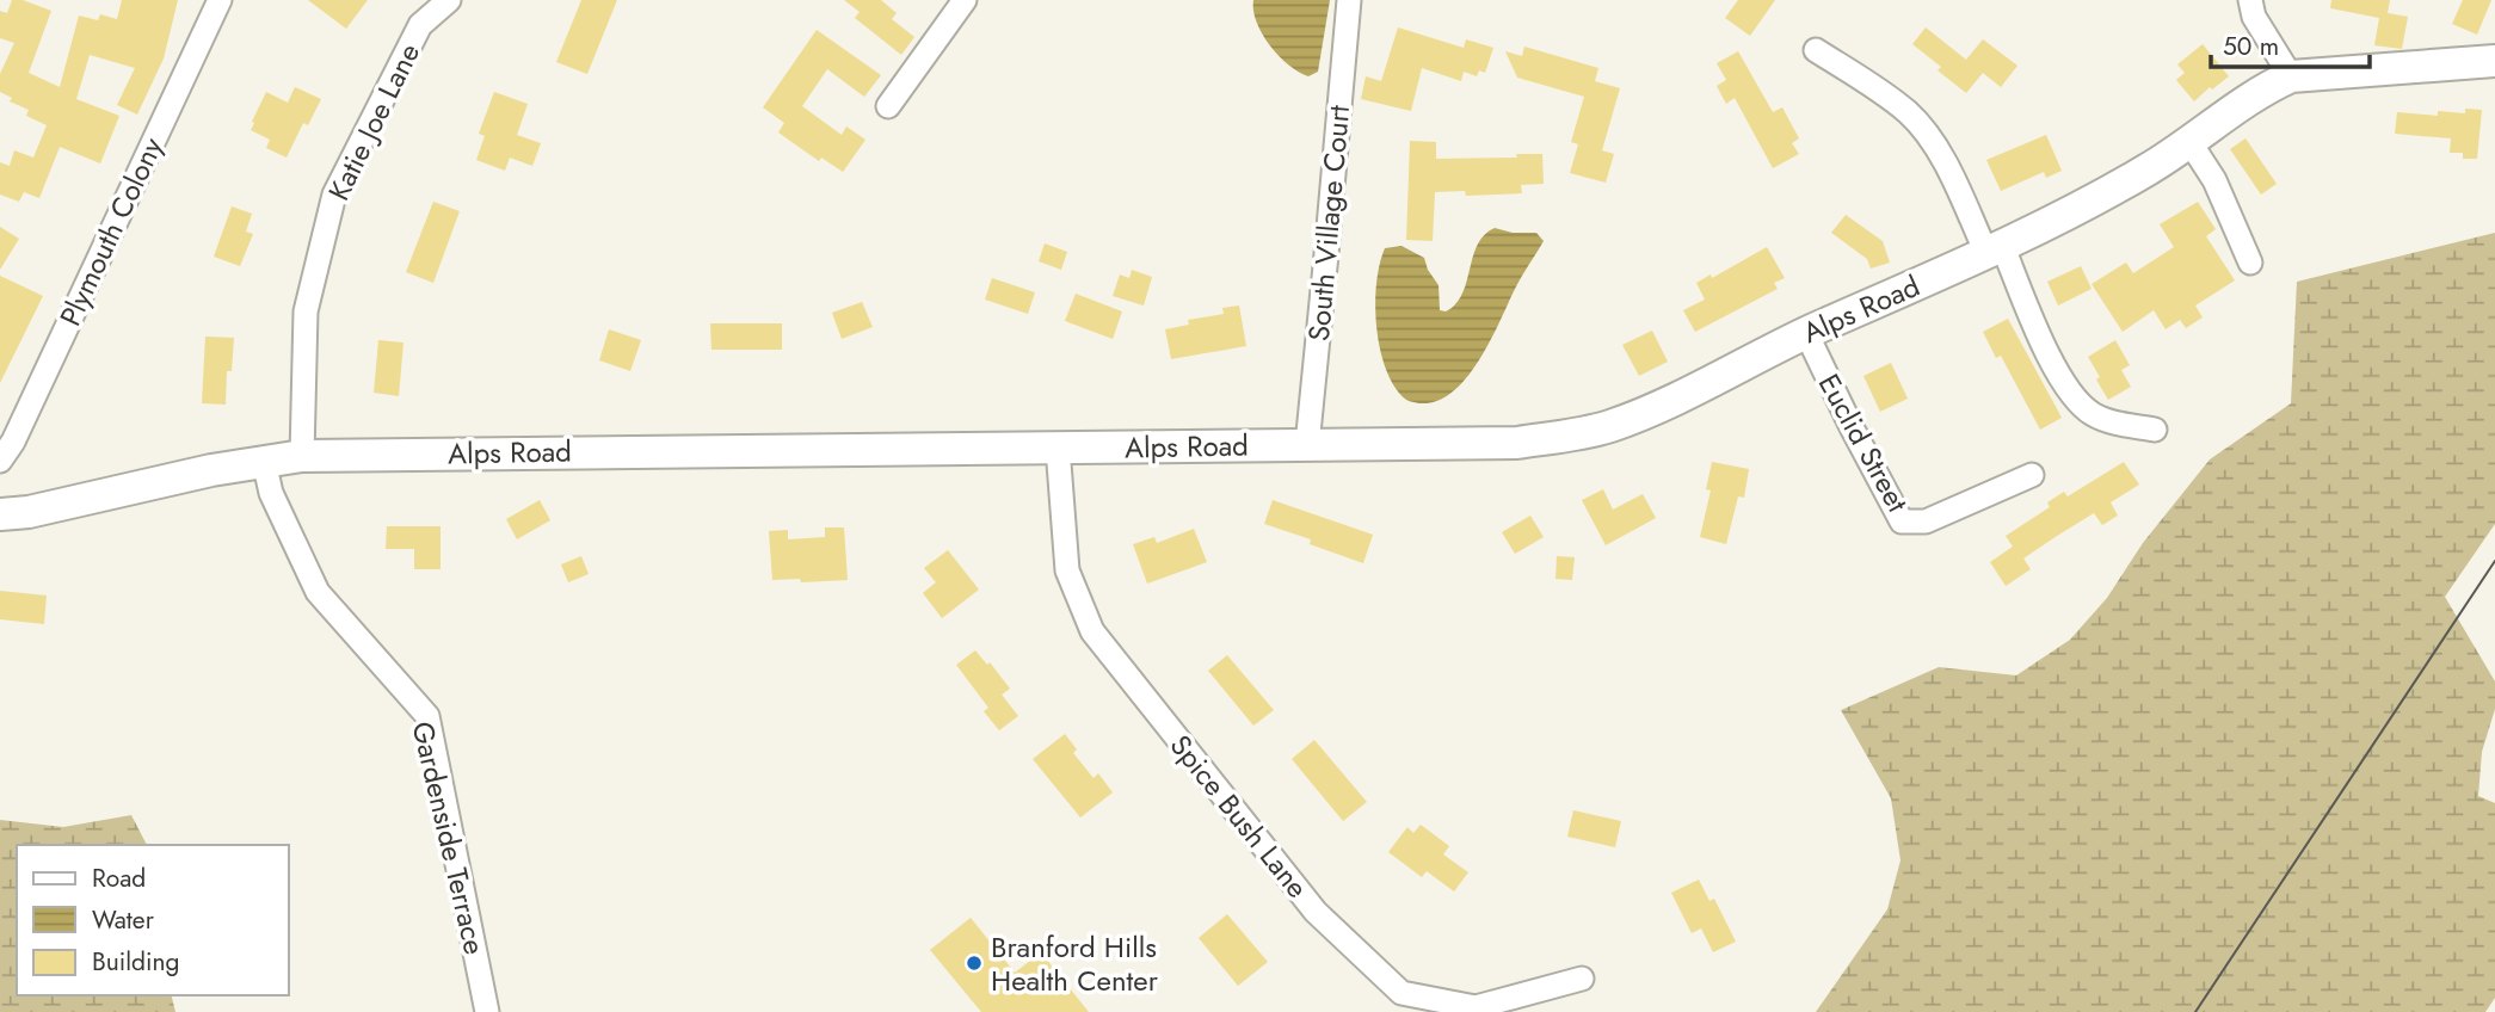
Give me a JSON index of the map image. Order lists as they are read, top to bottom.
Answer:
{
  "streets": {
    "street": [
      "Katie Joe Lane",
      "South Village Court",
      "Plymouth Colony",
      "Alps Road",
      "Euclid Street",
      "Spice Bush Lane",
      "Gardenside Terrace"
    ]
  },
  "crossings": [
    ["Katie Joe Lane", "Alps Road"],
    ["South Village Court", "Alps Road"],
    ["Alps Road", "Euclid Street"],
    ["Alps Road", "Spice Bush Lane"],
    ["Alps Road", "Gardenside Terrace"]
  ],
  "places": ["Branford Hills Health Center"],
  "legend": ["Road", "Water", "Building"],
  "scale_bar": "50 m"
}
